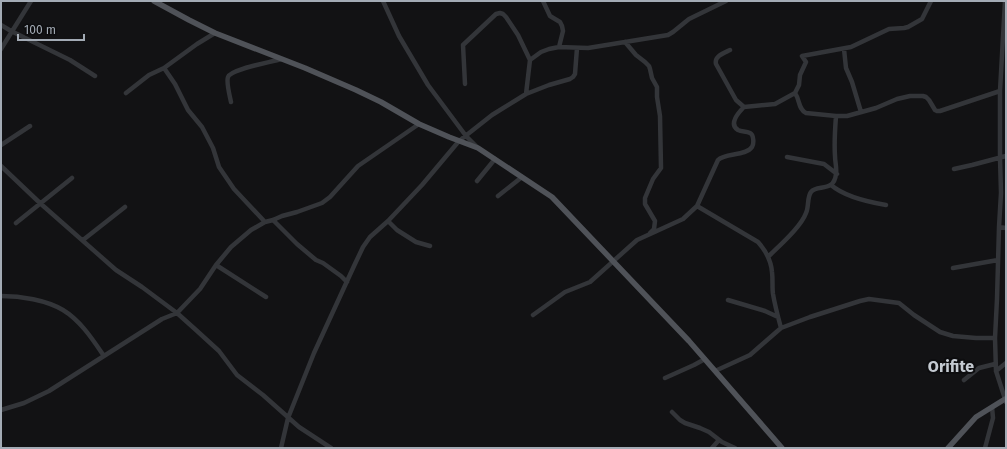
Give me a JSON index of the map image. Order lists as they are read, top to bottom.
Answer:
{
  "districts": ["Orifite"],
  "scale_bar": "100 m"
}
